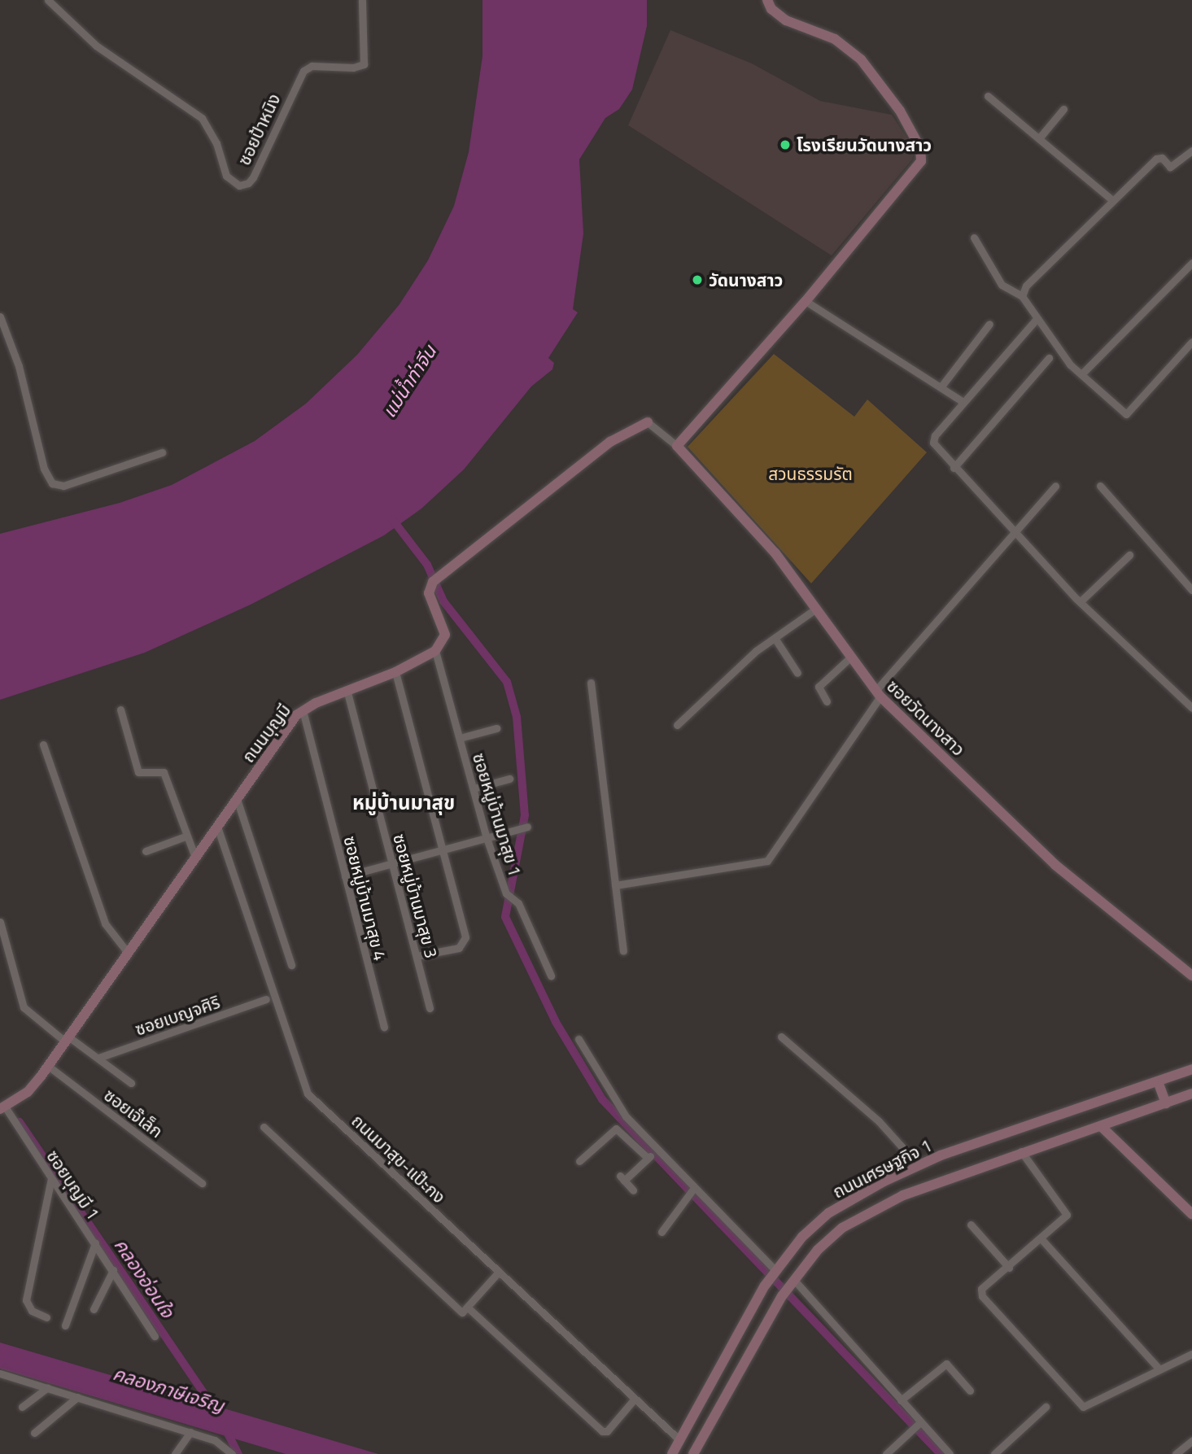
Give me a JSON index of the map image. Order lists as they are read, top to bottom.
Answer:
{
  "streets": {
    "street": [
      "ซอยป้าหนิง",
      "ซอยวัดนางสาว",
      "ถนนบุญมี",
      "ซอยหมู่บ้านมาสุข 1",
      "ซอยหมู่บ้านมาสุข 3",
      "ซอยหมู่บ้านมาสุข 4",
      "ซอยเบญจศิริ",
      "ซอยเจ๊เล็ก",
      "ถนนมาสุข-แป๊ะกง",
      "ถนนเศรษฐกิจ 1",
      "ซอยบุญมี 1"
    ]
  },
  "crossings": [
    ["ถนนบุญมี", "ซอยหมู่บ้านมาสุข 1"],
    ["ถนนบุญมี", "ซอยหมู่บ้านมาสุข 3"],
    ["ถนนบุญมี", "ซอยหมู่บ้านมาสุข 4"],
    ["ถนนบุญมี", "ซอยเจ๊เล็ก"],
    ["ถนนบุญมี", "ถนนมาสุข-แป๊ะกง"],
    ["ถนนบุญมี", "ซอยบุญมี 1"]
  ],
  "districts": ["หมู่บ้านมาสุข"],
  "water": ["แม่น้ำท่าจีน", "คลองอ่อนใจ", "คลองภาษีเจริญ"],
  "parks": ["สวนธรรมรัต"],
  "places": ["โรงเรียนวัดนางสาว", "วัดนางสาว"]
}
